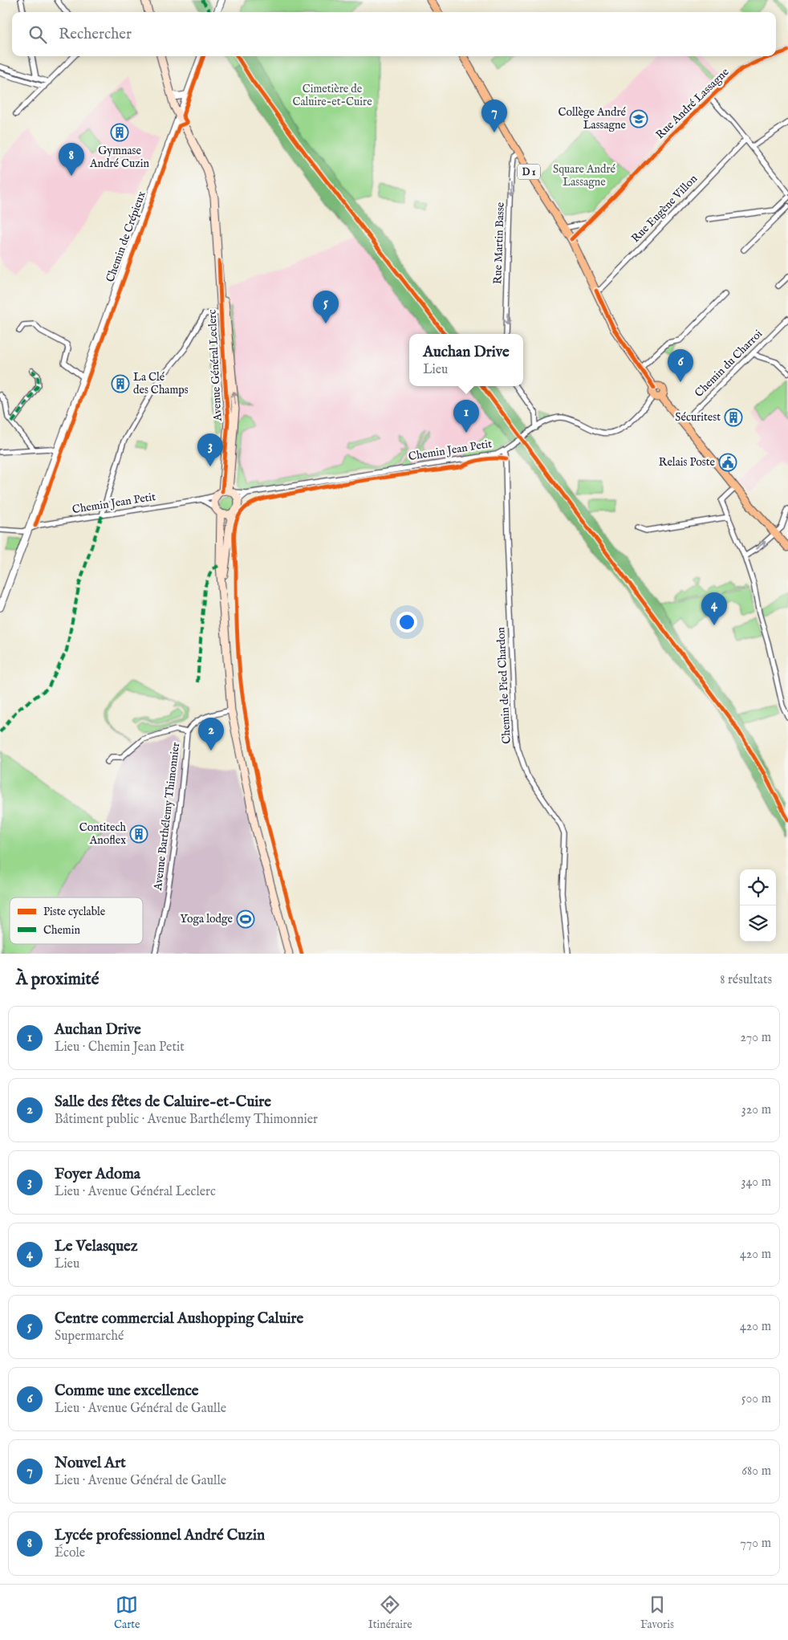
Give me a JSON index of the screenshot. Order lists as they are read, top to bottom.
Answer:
{
  "streets": {
    "main road": ["D 1", "Avenue Général Leclerc"],
    "street": [
      "Rue André Lassagne",
      "Rue Eugène Villon",
      "Chemin de Crépieux",
      "Rue Martin Basse",
      "Chemin du Charroi",
      "Chemin Jean Petit",
      "Chemin de Pied Chardon",
      "Avenue Barthélemy Thimonnier"
    ]
  },
  "crossings": [
    ["Rue André Lassagne", "D 1"],
    ["D 1", "Rue Eugène Villon"],
    ["D 1", "Rue Martin Basse"],
    ["Chemin de Crépieux", "Avenue Général Leclerc"],
    ["Chemin de Crépieux", "Chemin Jean Petit"],
    ["Avenue Général Leclerc", "Chemin Jean Petit"],
    ["Chemin Jean Petit", "Chemin de Pied Chardon"]
  ],
  "one_way": ["Rue Martin Basse"],
  "parks": ["Cimetière de Caluire-et-Cuire", "Square André Lassagne"],
  "places": {
    "school or university": ["Collège André Lassagne"],
    "building": [
      "Gymnase André Cuzin",
      "La Clé des Champs",
      "Sécuritest",
      "Contitech Anoflex"
    ],
    "public building": ["Relais Poste"],
    "sports": ["Yoga lodge"]
  },
  "legend": ["Piste cyclable", "Chemin"],
  "page": {
    "search": "Rechercher",
    "pins": [
      "7",
      "8",
      "5",
      "6",
      "1",
      "3",
      "4",
      "2"
    ],
    "popup": ["Auchan Drive", "Lieu"],
    "heading": ["À proximité", "8 résultats"],
    "list": [
      {
        "mark": "1",
        "name": "Auchan Drive",
        "note": "Lieu · Chemin Jean Petit",
        "value": "270 m"
      },
      {
        "mark": "2",
        "name": "Salle des fêtes de Caluire-et-Cuire",
        "note": "Bâtiment public · Avenue Barthélemy Thimonnier",
        "value": "320 m"
      },
      {
        "mark": "3",
        "name": "Foyer Adoma",
        "note": "Lieu · Avenue Général Leclerc",
        "value": "340 m"
      },
      {
        "mark": "4",
        "name": "Le Velasquez",
        "note": "Lieu",
        "value": "420 m"
      },
      {
        "mark": "5",
        "name": "Centre commercial Aushopping Caluire",
        "note": "Supermarché",
        "value": "420 m"
      },
      {
        "mark": "6",
        "name": "Comme une excellence",
        "note": "Lieu · Avenue Général de Gaulle",
        "value": "500 m"
      },
      {
        "mark": "7",
        "name": "Nouvel Art",
        "note": "Lieu · Avenue Général de Gaulle",
        "value": "680 m"
      },
      {
        "mark": "8",
        "name": "Lycée professionnel André Cuzin",
        "note": "École",
        "value": "770 m"
      }
    ],
    "nav": ["Carte", "Itinéraire", "Favoris"]
  }
}
